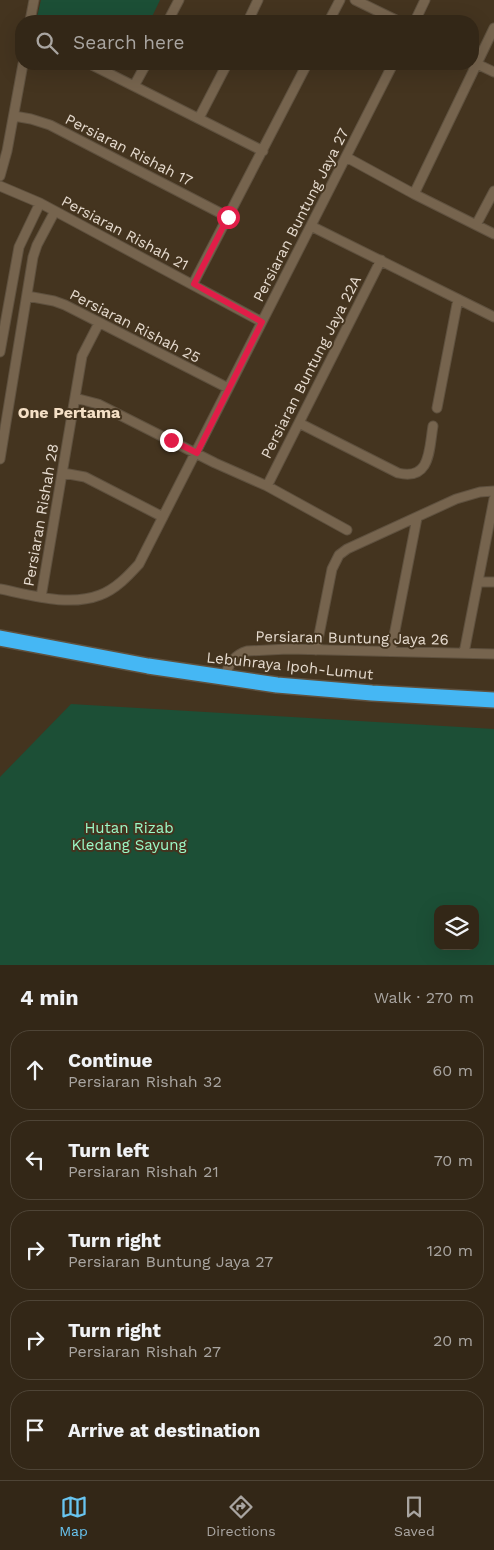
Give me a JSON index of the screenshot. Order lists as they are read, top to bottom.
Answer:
{
  "streets": {
    "highway": ["Lebuhraya Ipoh-Lumut"],
    "street": [
      "Persiaran Rishah 17",
      "Persiaran Buntung Jaya 27",
      "Persiaran Rishah 21",
      "Persiaran Rishah 25",
      "Persiaran Buntung Jaya 22A",
      "Persiaran Rishah 28",
      "Persiaran Buntung Jaya 26"
    ]
  },
  "crossings": [
    ["Persiaran Buntung Jaya 27", "Persiaran Rishah 21"],
    ["Persiaran Buntung Jaya 27", "Persiaran Rishah 25"],
    ["Persiaran Buntung Jaya 27", "Persiaran Rishah 28"],
    ["Persiaran Rishah 25", "Persiaran Rishah 28"],
    ["Persiaran Buntung Jaya 26", "Lebuhraya Ipoh-Lumut"]
  ],
  "districts": ["One Pertama"],
  "parks": ["Hutan Rizab Kledang Sayung"],
  "page": {
    "search": "Search here",
    "heading": ["4 min", "Walk · 270 m"],
    "list": [
      ["Continue", "Persiaran Rishah 32", "60 m"],
      ["Turn left", "Persiaran Rishah 21", "70 m"],
      ["Turn right", "Persiaran Buntung Jaya 27", "120 m"],
      ["Turn right", "Persiaran Rishah 27", "20 m"],
      "Arrive at destination"
    ],
    "nav": ["Map", "Directions", "Saved"]
  }
}
